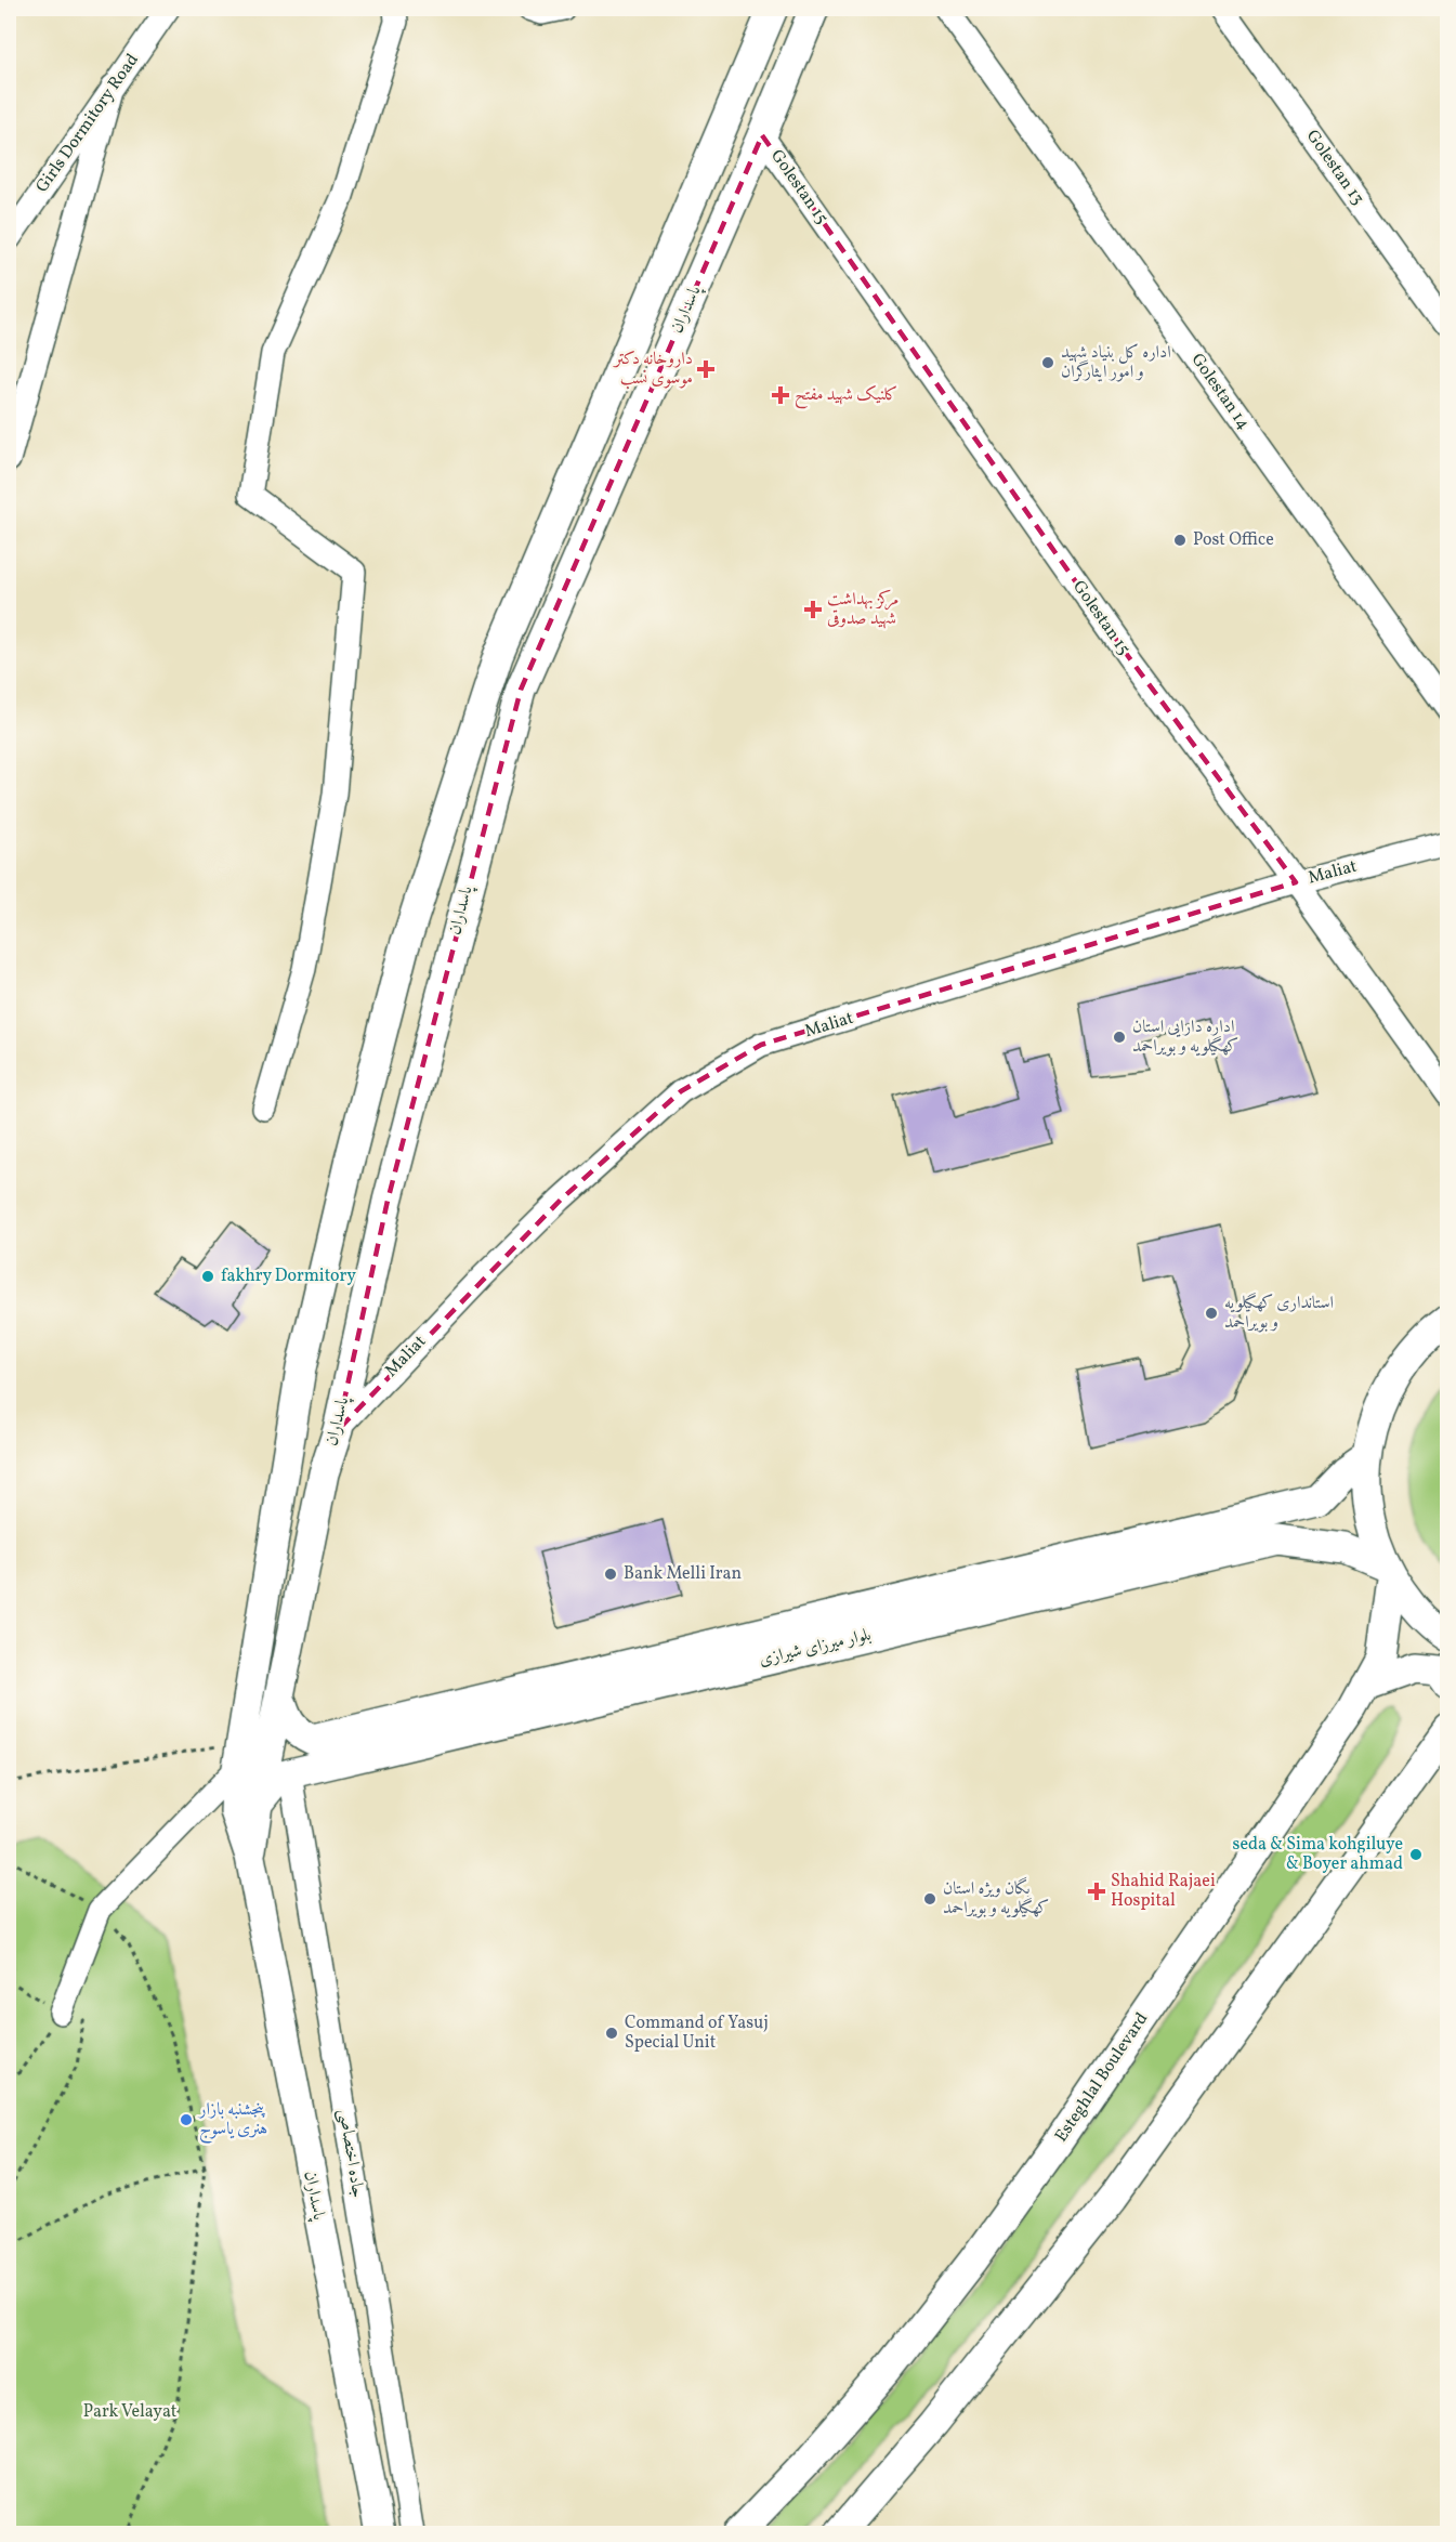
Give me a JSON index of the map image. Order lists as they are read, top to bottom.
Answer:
{
  "streets": {
    "main road": ["پاسداران", "بلوار میرزای شیرازی", "Esteghlal Boulevard"],
    "street": [
      "Girls Dormitory Road",
      "Golestan 13",
      "Golestan 15",
      "Golestan 14",
      "Maliat",
      "جاده اختصاصی"
    ]
  },
  "crossings": [
    ["Golestan 15", "پاسداران"],
    ["Golestan 15", "Maliat"],
    ["پاسداران", "Maliat"],
    ["پاسداران", "بلوار میرزای شیرازی"],
    ["بلوار میرزای شیرازی", "Esteghlal Boulevard"],
    ["بلوار میرزای شیرازی", "جاده اختصاصی"]
  ],
  "parks": ["Park Velayat"],
  "places": {
    "other": [
      "اداره کل بنیاد شهید و امور ایثارگران",
      "Post Office",
      "اداره دارایی استان کهگیلویه و بویراحمد",
      "fakhry Dormitory",
      "استانداری کهگیلویه و بویراحمد",
      "Bank Melli Iran",
      "seda & Sima kohgiluye & Boyer ahmad",
      "یگان ویژه استان کهگیلویه و بویراحمد",
      "Command of Yasuj Special Unit",
      "پنجشنبه بازار هنری یاسوج"
    ],
    "health": [
      "داروخانه دكتر موسوی نسب",
      "کلنیک شهید مفتح",
      "مرکز بهداشت شهید صدوقی",
      "Shahid Rajaei Hospital"
    ]
  }
}
